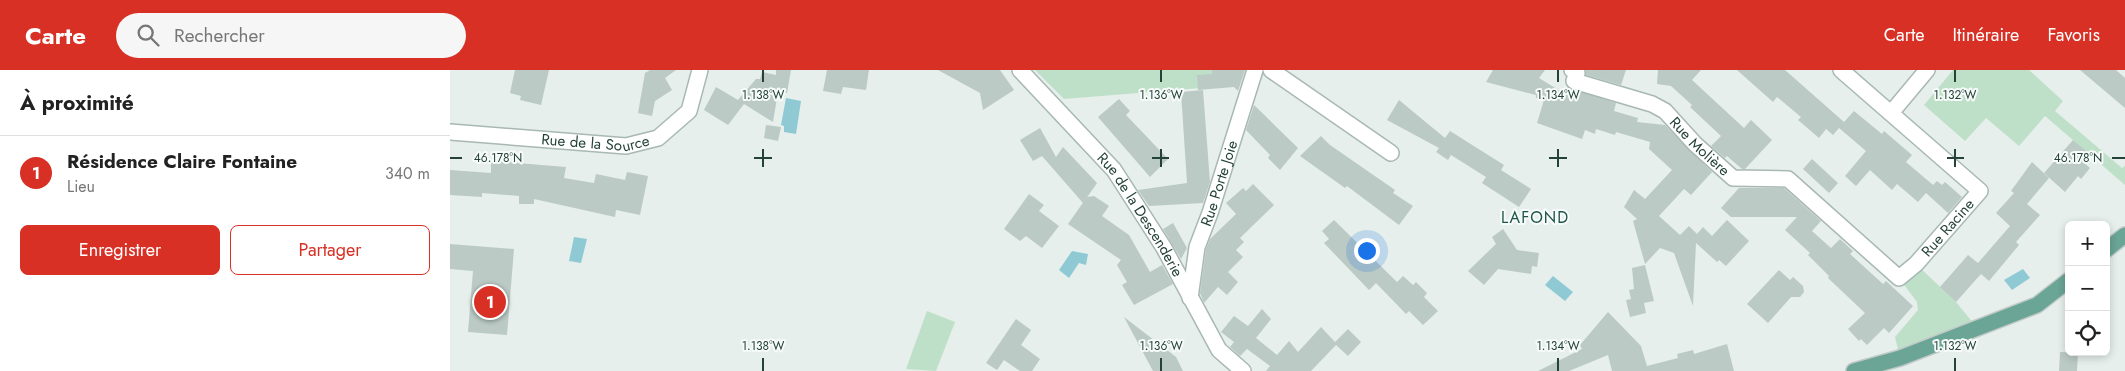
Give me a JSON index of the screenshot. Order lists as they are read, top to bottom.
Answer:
{
  "streets": {
    "street": [
      "Rue de la Source",
      "Rue Molière",
      "Rue Porte Joie",
      "Rue de la Descenderie",
      "Rue Racine"
    ]
  },
  "crossings": [
    ["Rue Molière", "Rue Racine"],
    ["Rue Porte Joie", "Rue de la Descenderie"]
  ],
  "districts": ["LAFOND"],
  "page": {
    "header": "Carte",
    "search": "Rechercher",
    "nav": ["Carte", "Itinéraire", "Favoris"],
    "heading": "À proximité",
    "list": [
      {
        "mark": "1",
        "name": "Résidence Claire Fontaine",
        "note": "Lieu",
        "value": "340 m"
      }
    ],
    "buttons": ["Enregistrer", "Partager"],
    "map_buttons": ["+", "−"],
    "pins": "1"
  },
  "coordinates": [
    "1.138°W",
    "1.136°W",
    "1.134°W",
    "1.132°W",
    "46.178°N"
  ]
}
